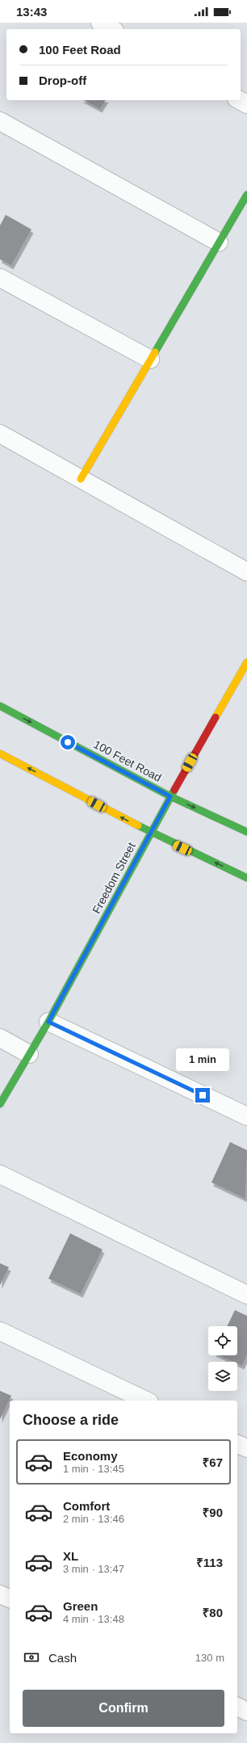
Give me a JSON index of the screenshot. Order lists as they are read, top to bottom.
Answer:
{
  "streets": {
    "street": ["100 Feet Road", "Freedom Street"]
  },
  "crossings": [
    ["100 Feet Road", "Freedom Street"]
  ],
  "page": {
    "status": "13:43",
    "banner": ["100 Feet Road", "Drop-off"],
    "bubble": "1 min",
    "heading": "Choose a ride",
    "list": [
      {
        "name": "Economy",
        "note": "1 min · 13:45",
        "value": "₹67"
      },
      {
        "name": "Comfort",
        "note": "2 min · 13:46",
        "value": "₹90"
      },
      {
        "name": "XL",
        "note": "3 min · 13:47",
        "value": "₹113"
      },
      {
        "name": "Green",
        "note": "4 min · 13:48",
        "value": "₹80"
      }
    ],
    "pay": ["Cash", "130 m"],
    "buttons": "Confirm"
  }
}
